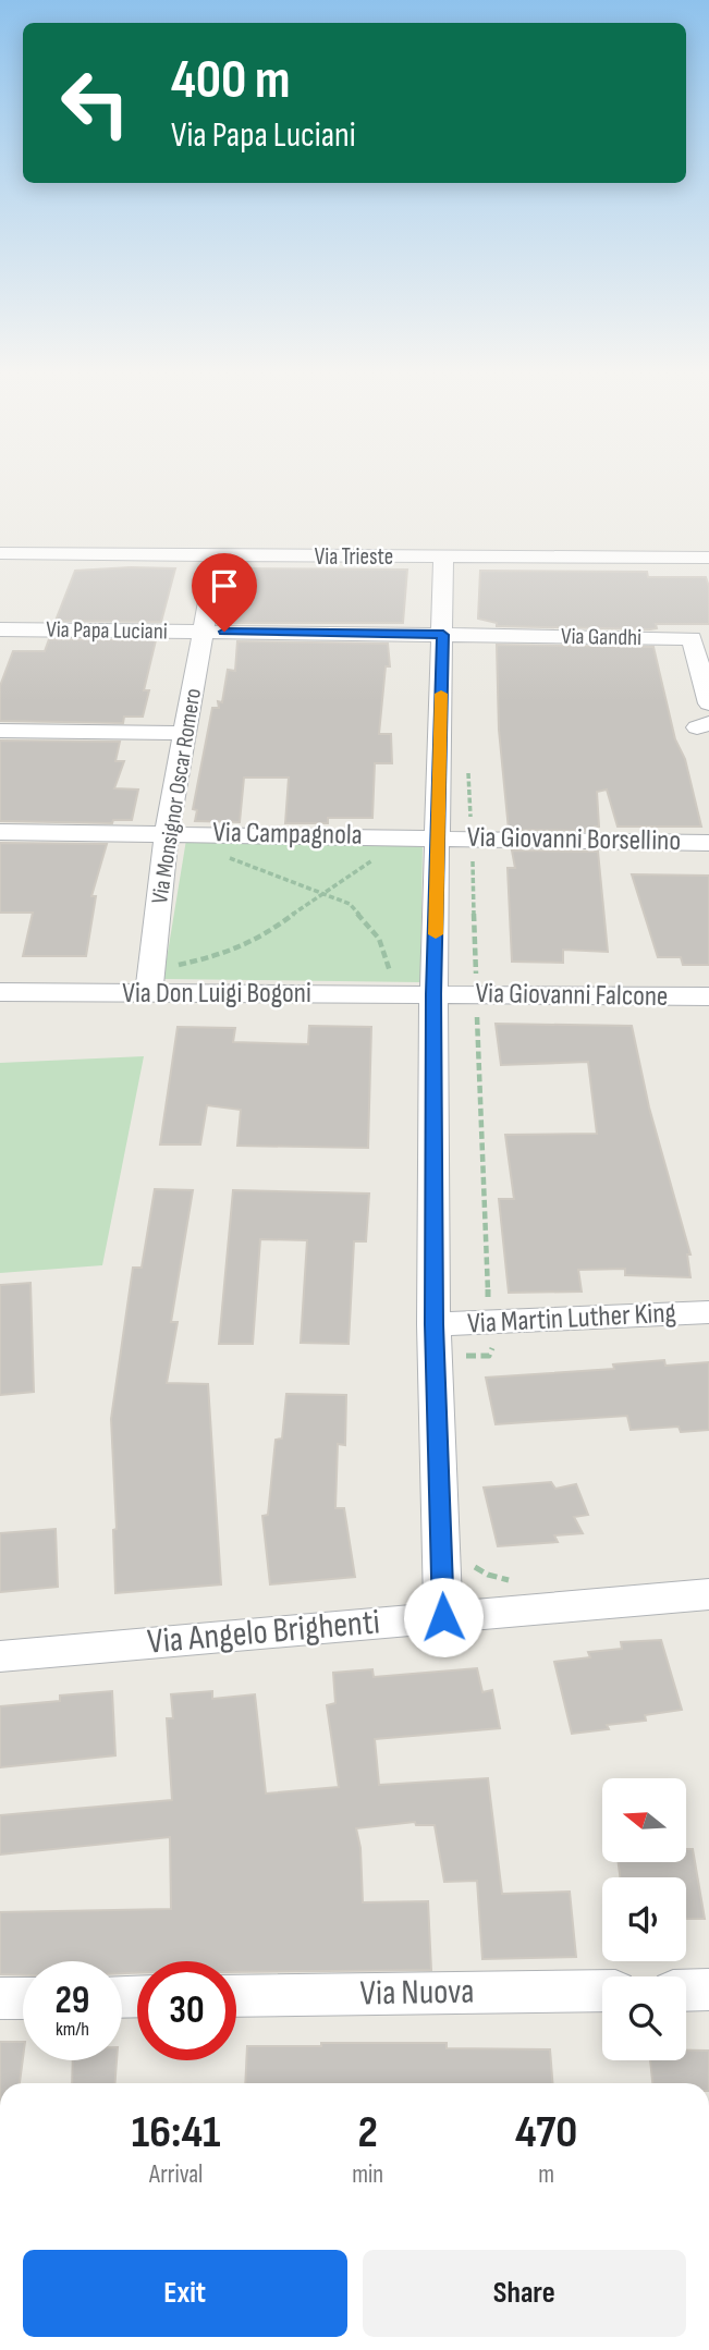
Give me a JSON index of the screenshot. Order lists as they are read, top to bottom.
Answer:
{
  "streets": {
    "street": [
      "Via Trieste",
      "Via Papa Luciani",
      "Via Gandhi",
      "Via Monsignor Oscar Romero",
      "Via Campagnola",
      "Via Giovanni Borsellino",
      "Via Don Luigi Bogoni",
      "Via Giovanni Falcone",
      "Via Martin Luther King",
      "Via Angelo Brighenti",
      "Via Nuova"
    ]
  },
  "crossings": [
    ["Via Trieste", "Via Monsignor Oscar Romero"],
    ["Via Papa Luciani", "Via Gandhi"],
    ["Via Papa Luciani", "Via Monsignor Oscar Romero"],
    ["Via Monsignor Oscar Romero", "Via Campagnola"],
    ["Via Monsignor Oscar Romero", "Via Don Luigi Bogoni"],
    ["Via Campagnola", "Via Giovanni Borsellino"],
    ["Via Don Luigi Bogoni", "Via Giovanni Falcone"]
  ],
  "north": "left",
  "page": {
    "turn": ["400 m", "Via Papa Luciani"],
    "speed": "29 km/h",
    "limit": "30",
    "eta": [
      "16:41",
      "Arrival",
      "2",
      "min",
      "470",
      "m"
    ],
    "buttons": ["Exit", "Share"]
  }
}
